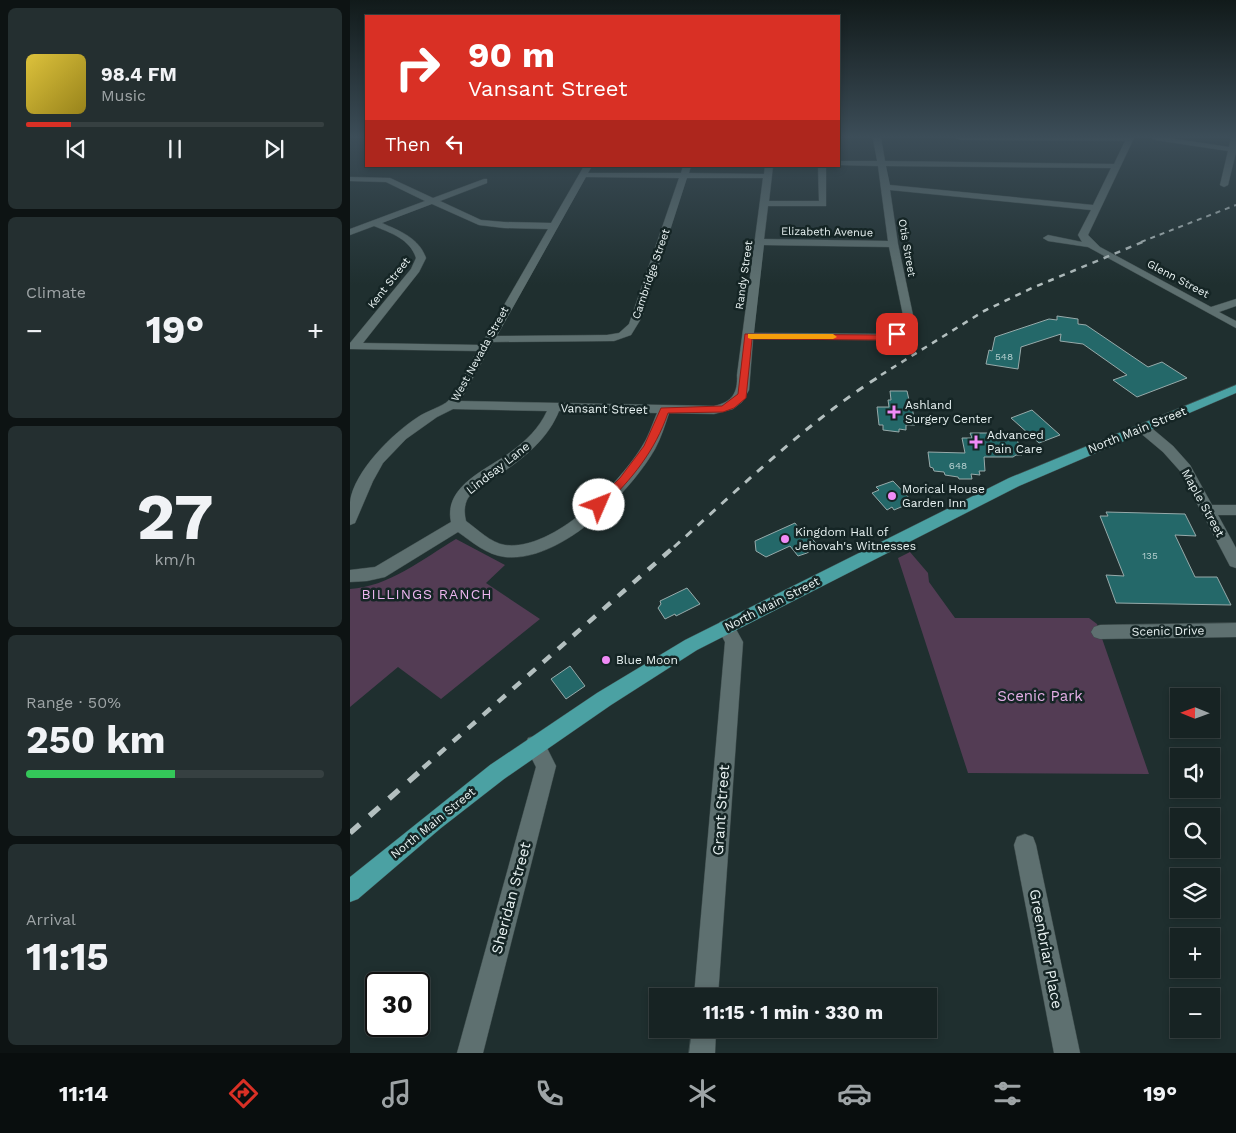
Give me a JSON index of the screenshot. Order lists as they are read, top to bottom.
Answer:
{
  "streets": {
    "main road": ["North Main Street"],
    "street": [
      "Elizabeth Avenue",
      "Otis Street",
      "Cambridge Street",
      "Randy Street",
      "Glenn Street",
      "Kent Street",
      "West Nevada Street",
      "Vansant Street",
      "Lindsay Lane",
      "Maple Street",
      "Scenic Drive",
      "Grant Street",
      "Sheridan Street",
      "Greenbriar Place"
    ]
  },
  "crossings": [
    ["Elizabeth Avenue", "Otis Street"],
    ["Elizabeth Avenue", "Randy Street"],
    ["Otis Street", "Randy Street"],
    ["Cambridge Street", "Kent Street"],
    ["Cambridge Street", "West Nevada Street"],
    ["Randy Street", "Vansant Street"],
    ["West Nevada Street", "Vansant Street"],
    ["Vansant Street", "Lindsay Lane"],
    ["North Main Street", "Maple Street"],
    ["North Main Street", "Grant Street"],
    ["North Main Street", "Sheridan Street"]
  ],
  "districts": ["BILLINGS RANCH"],
  "parks": ["Scenic Park"],
  "places": {
    "health": ["Ashland Surgery Center", "Advanced Pain Care"],
    "other": ["Morical House Garden Inn", "Kingdom Hall of Jehovah's Witnesses", "Blue Moon"]
  },
  "house_numbers": ["548", "648", "135"],
  "north": "left",
  "page": {
    "turn": ["90 m", "Vansant Street"],
    "song": ["98.4 FM", "Music"],
    "then": "Then",
    "tile": [
      "Climate",
      ["27", "km/h"],
      ["Range · 50%", "250 km"],
      ["Arrival", "11:15"]
    ],
    "heat": ["−", "19°", "+"],
    "map_buttons": ["+", "−"],
    "limit": "30",
    "trip": "11:15 · 1 min · 330 m",
    "tabs": ["11:14", "19°"]
  }
}
